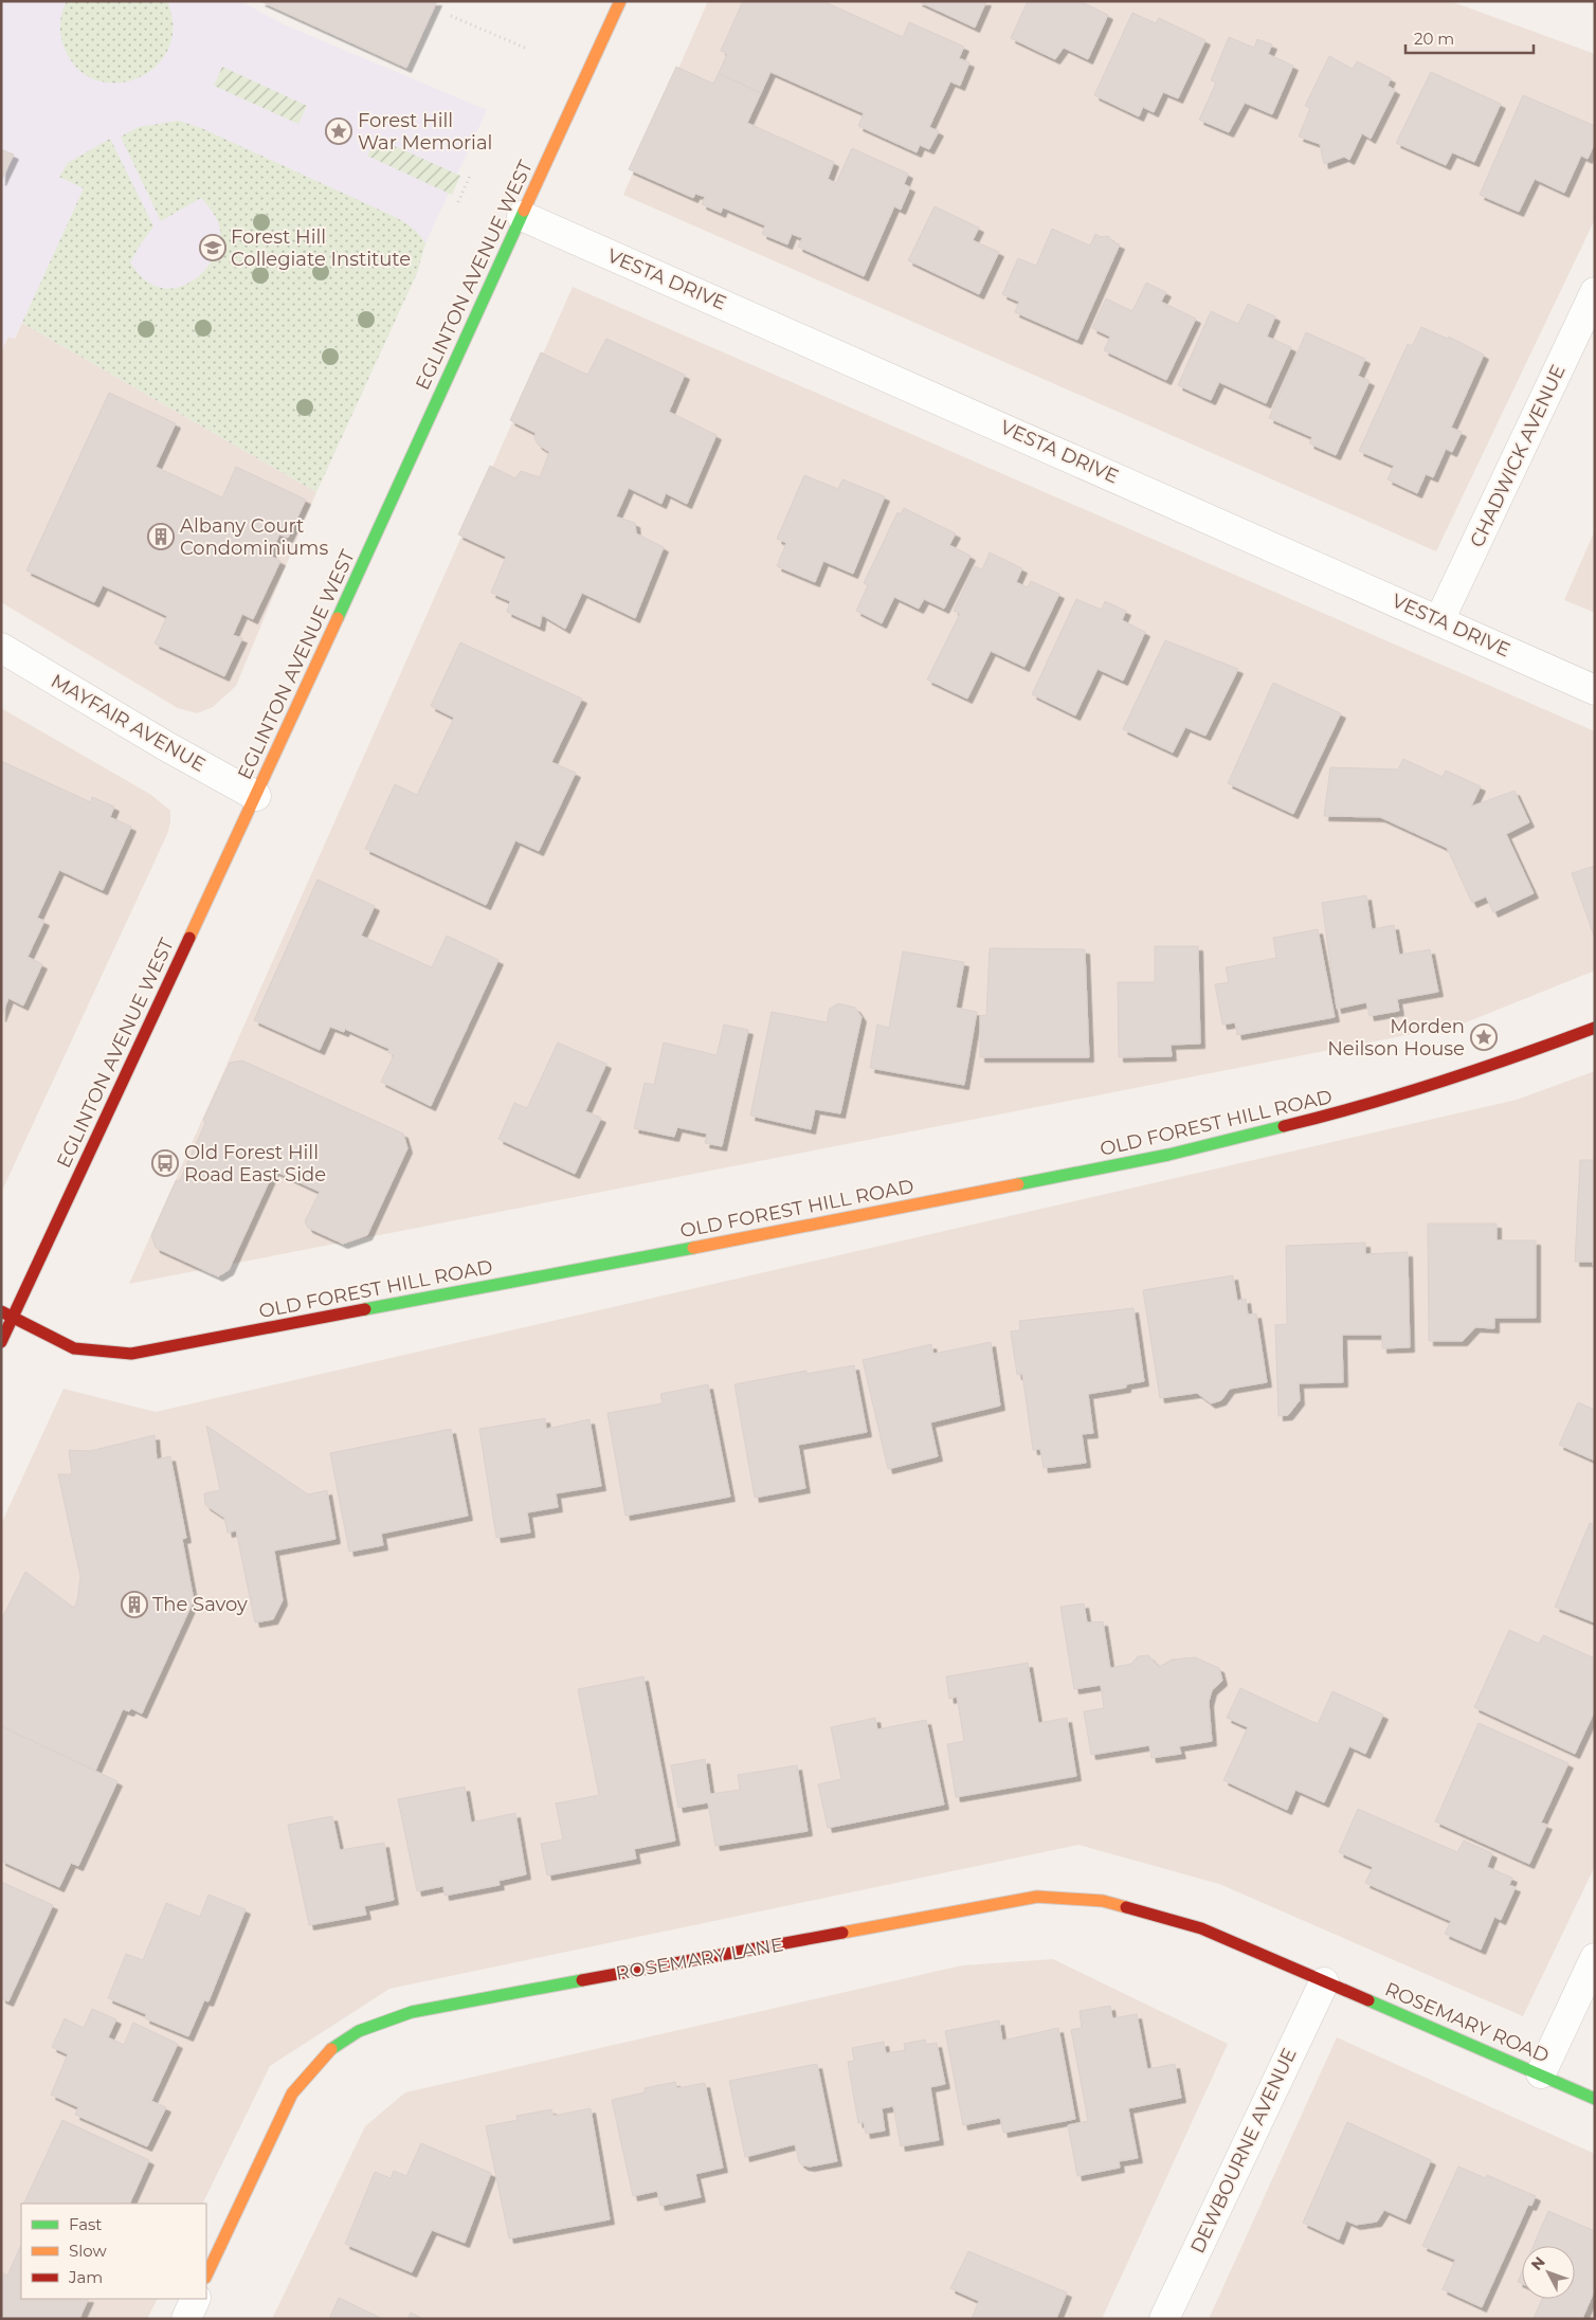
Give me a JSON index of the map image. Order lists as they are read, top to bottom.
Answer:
{
  "streets": {
    "street": [
      "EGLINTON AVENUE WEST",
      "VESTA DRIVE",
      "CHADWICK AVENUE",
      "MAYFAIR AVENUE",
      "OLD FOREST HILL ROAD",
      "ROSEMARY LANE",
      "ROSEMARY ROAD",
      "DEWBOURNE AVENUE"
    ]
  },
  "crossings": [
    ["EGLINTON AVENUE WEST", "VESTA DRIVE"],
    ["EGLINTON AVENUE WEST", "MAYFAIR AVENUE"],
    ["EGLINTON AVENUE WEST", "OLD FOREST HILL ROAD"],
    ["VESTA DRIVE", "CHADWICK AVENUE"],
    ["ROSEMARY LANE", "ROSEMARY ROAD"],
    ["ROSEMARY LANE", "DEWBOURNE AVENUE"],
    ["ROSEMARY ROAD", "DEWBOURNE AVENUE"]
  ],
  "places": {
    "place": ["Forest Hill War Memorial", "Morden Neilson House"],
    "school or university": ["Forest Hill Collegiate Institute"],
    "building": ["Albany Court Condominiums", "The Savoy"],
    "bus stop": ["Old Forest Hill Road East Side"]
  },
  "legend": ["Fast", "Slow", "Jam"],
  "scale_bar": "20 m",
  "north": "top left"
}
